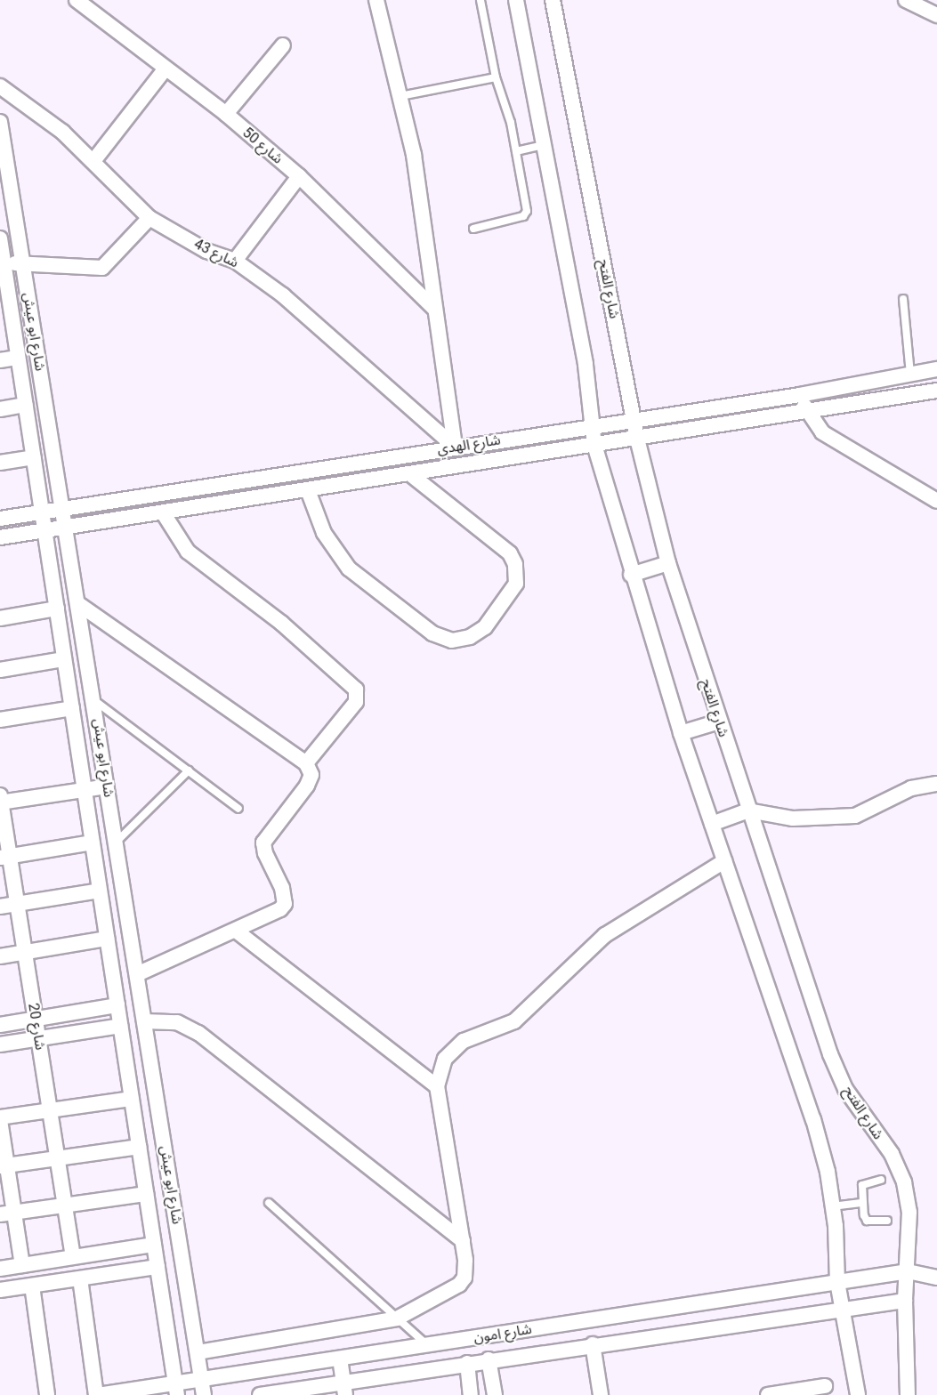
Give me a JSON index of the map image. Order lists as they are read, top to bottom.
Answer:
{
  "streets": {
    "street": [
      "شارع 50",
      "شارع 43",
      "شارع الفتح",
      "شارع ابو عيش",
      "شارع الهدي",
      "شارع 20",
      "شارع امون"
    ]
  },
  "crossings": [
    ["شارع 43", "شارع الهدي"],
    ["شارع الفتح", "شارع الهدي"],
    ["شارع الفتح", "شارع امون"],
    ["شارع ابو عيش", "شارع الهدي"],
    ["شارع ابو عيش", "شارع امون"]
  ]
}
